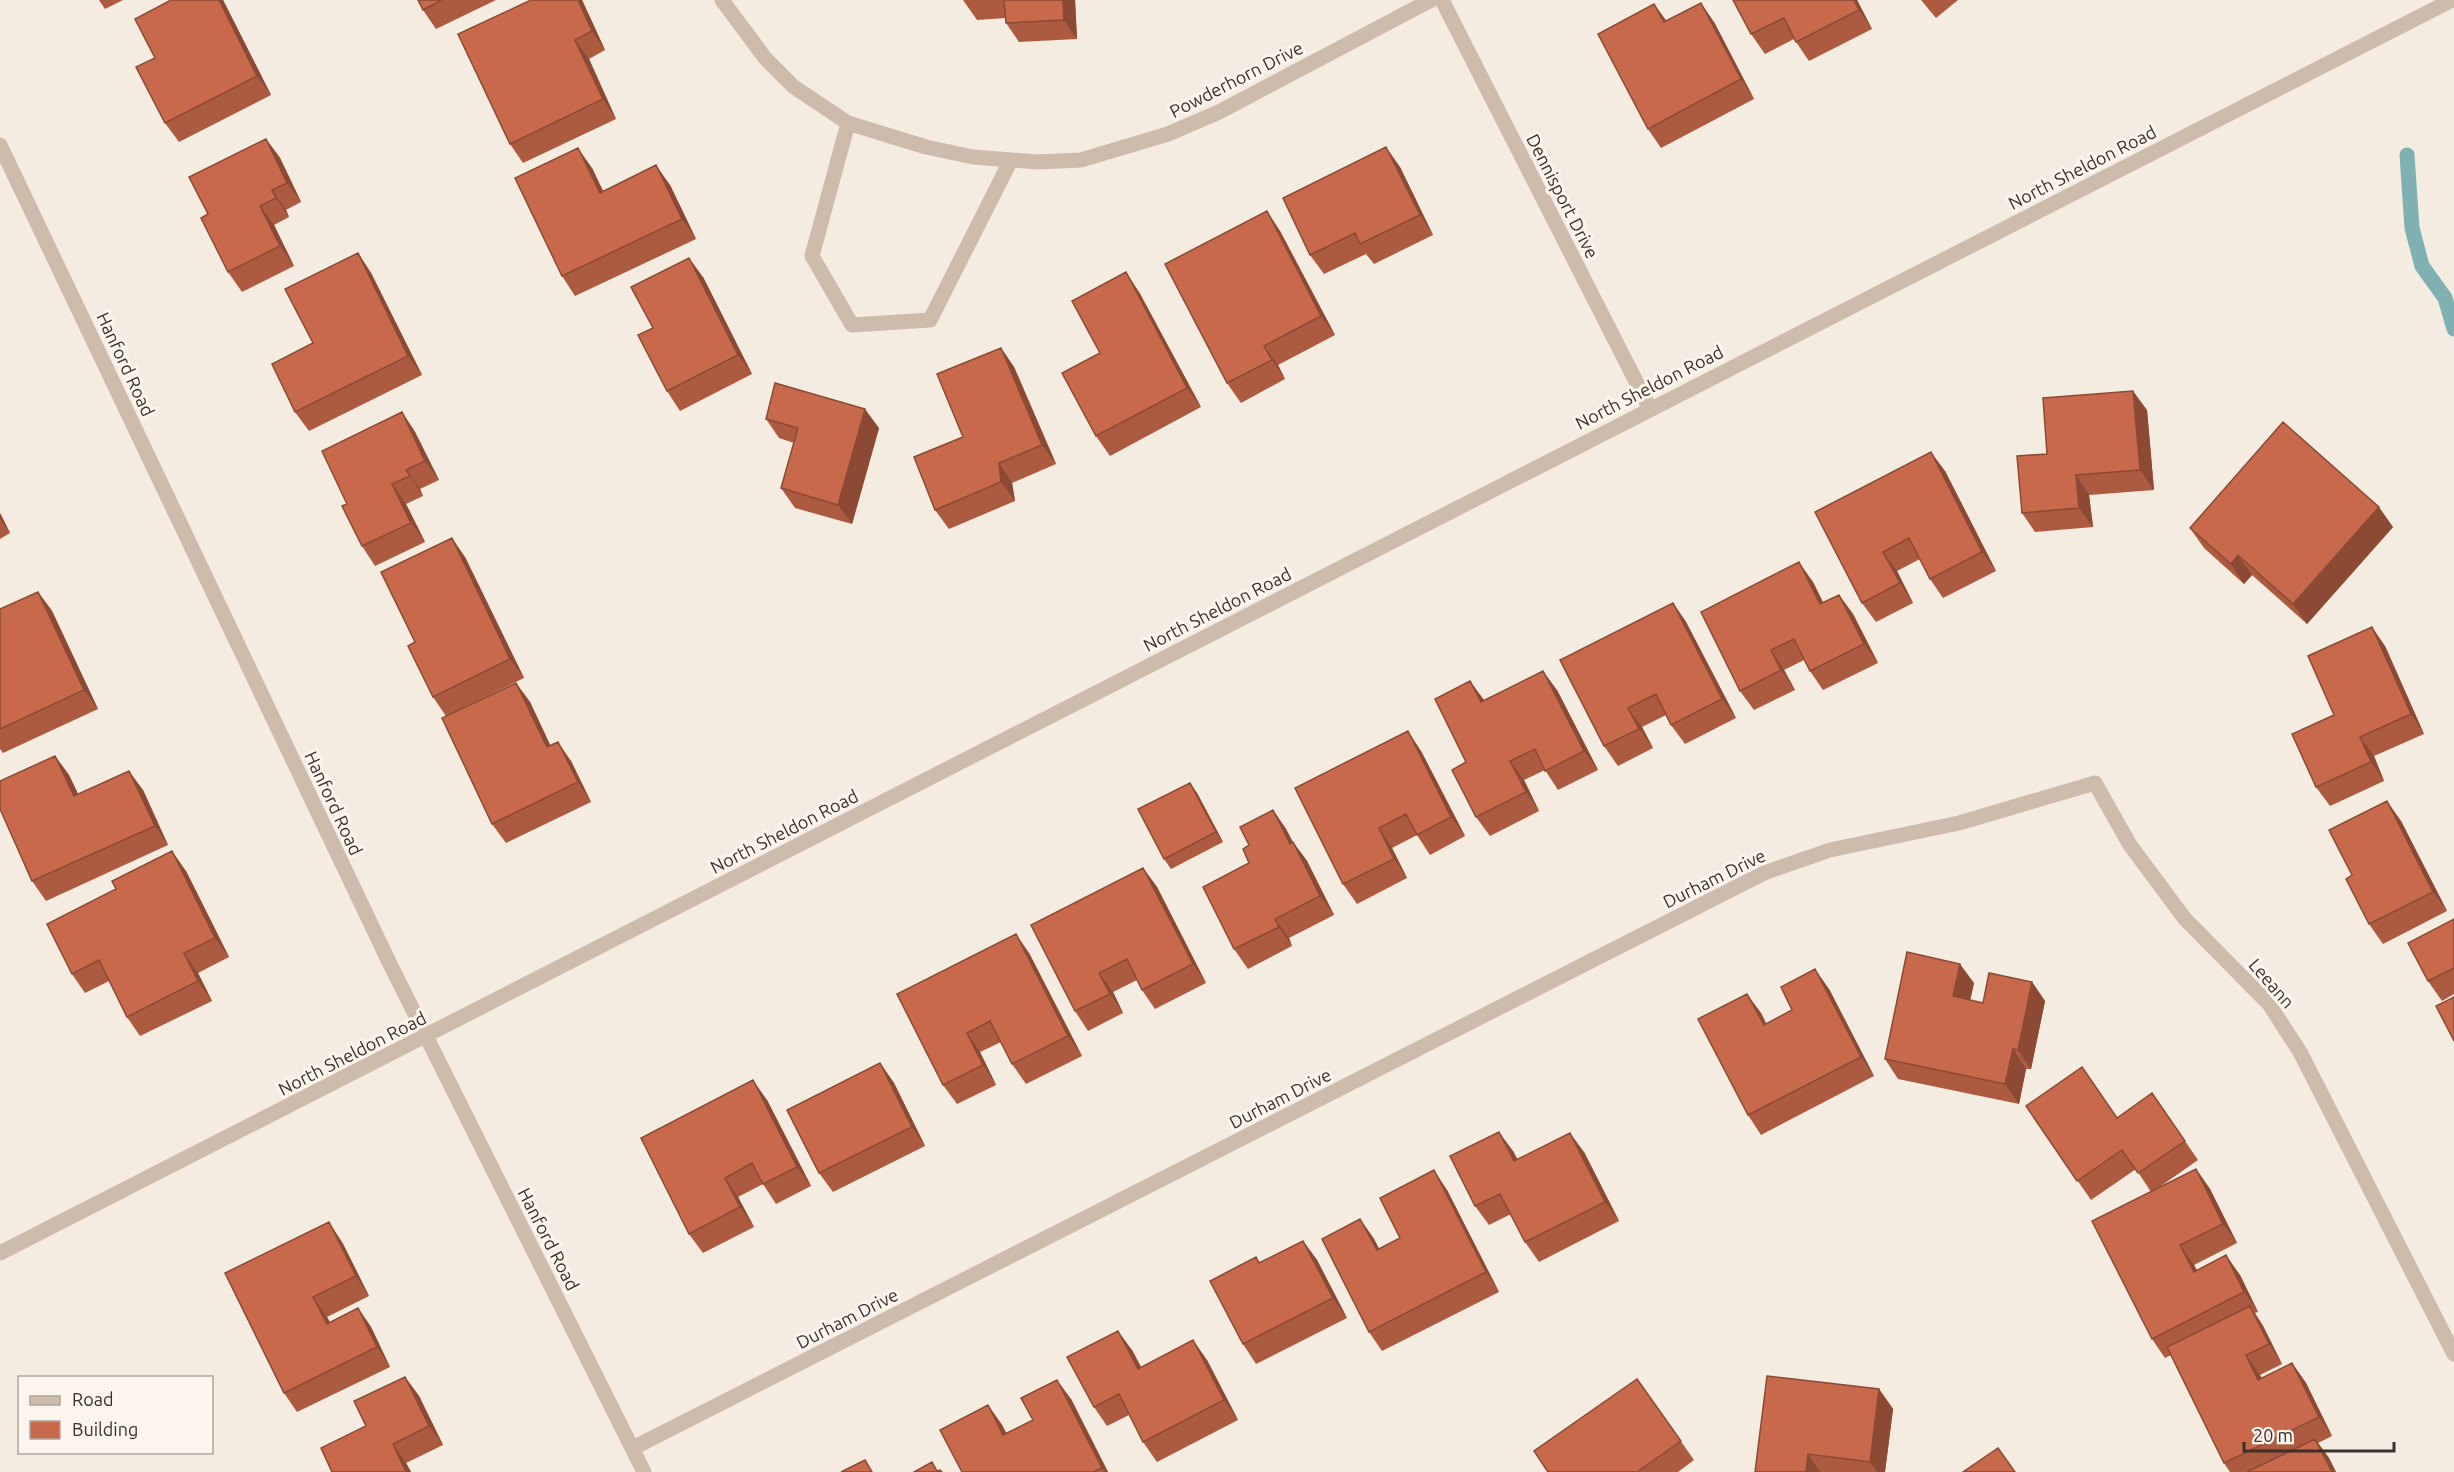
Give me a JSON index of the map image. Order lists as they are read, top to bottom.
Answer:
{
  "streets": {
    "street": [
      "Powderhorn Drive",
      "North Sheldon Road",
      "Dennisport Drive",
      "Hanford Road",
      "Durham Drive",
      "Leeann"
    ]
  },
  "crossings": [
    ["North Sheldon Road", "Dennisport Drive"],
    ["North Sheldon Road", "Hanford Road"],
    ["Hanford Road", "Durham Drive"],
    ["Durham Drive", "Leeann"]
  ],
  "legend": ["Road", "Building"],
  "scale_bar": "20 m"
}
